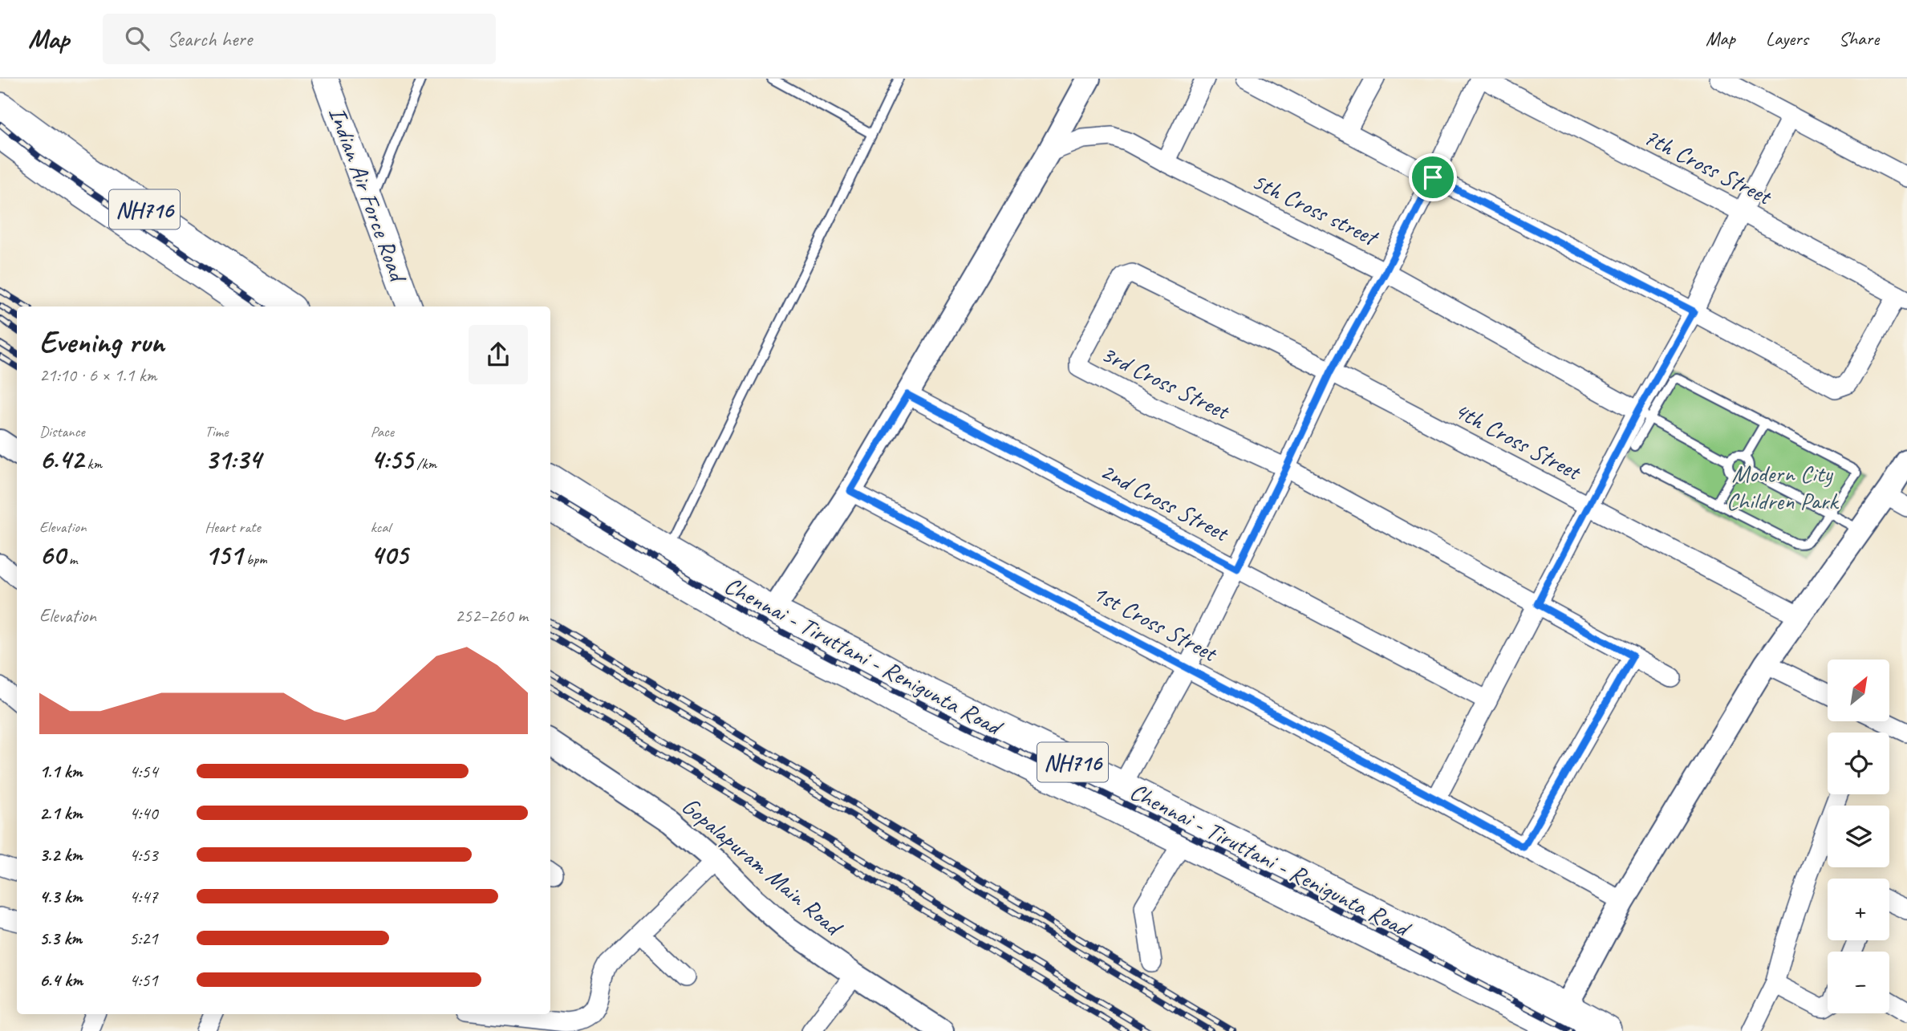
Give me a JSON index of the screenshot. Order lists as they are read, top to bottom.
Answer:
{
  "streets": {
    "highway": ["NH716", "Chennai - Tiruttani - Renigunta Road"],
    "main road": ["Indian Air Force Road"],
    "street": [
      "7th Cross Street",
      "5th Cross street",
      "3rd Cross Street",
      "4th Cross Street",
      "2nd Cross Street",
      "1st Cross Street",
      "Gopalapuram Main Road"
    ]
  },
  "crossings": [
    ["3rd Cross Street", "4th Cross Street"]
  ],
  "parks": ["Modern City Children Park"],
  "north": "top right",
  "page": {
    "header": "Map",
    "search": "Search here",
    "nav": ["Map", "Layers", "Share"],
    "heading": ["Evening run", "21:10 · 6 × 1.1 km"],
    "stats": [
      ["Distance", "6.42 km"],
      ["Time", "31:34"],
      ["Pace", "4:55 /km"],
      ["Elevation", "60 m"],
      ["Heart rate", "151 bpm"],
      ["kcal", "405"]
    ],
    "chart": ["Elevation", "252–260 m"],
    "map_buttons": ["+", "−"],
    "list": [
      {
        "name": "1.1 km",
        "note": "4:54"
      },
      {
        "name": "2.1 km",
        "note": "4:40"
      },
      {
        "name": "3.2 km",
        "note": "4:53"
      },
      {
        "name": "4.3 km",
        "note": "4:47"
      },
      {
        "name": "5.3 km",
        "note": "5:21"
      },
      {
        "name": "6.4 km",
        "note": "4:51"
      }
    ]
  }
}
